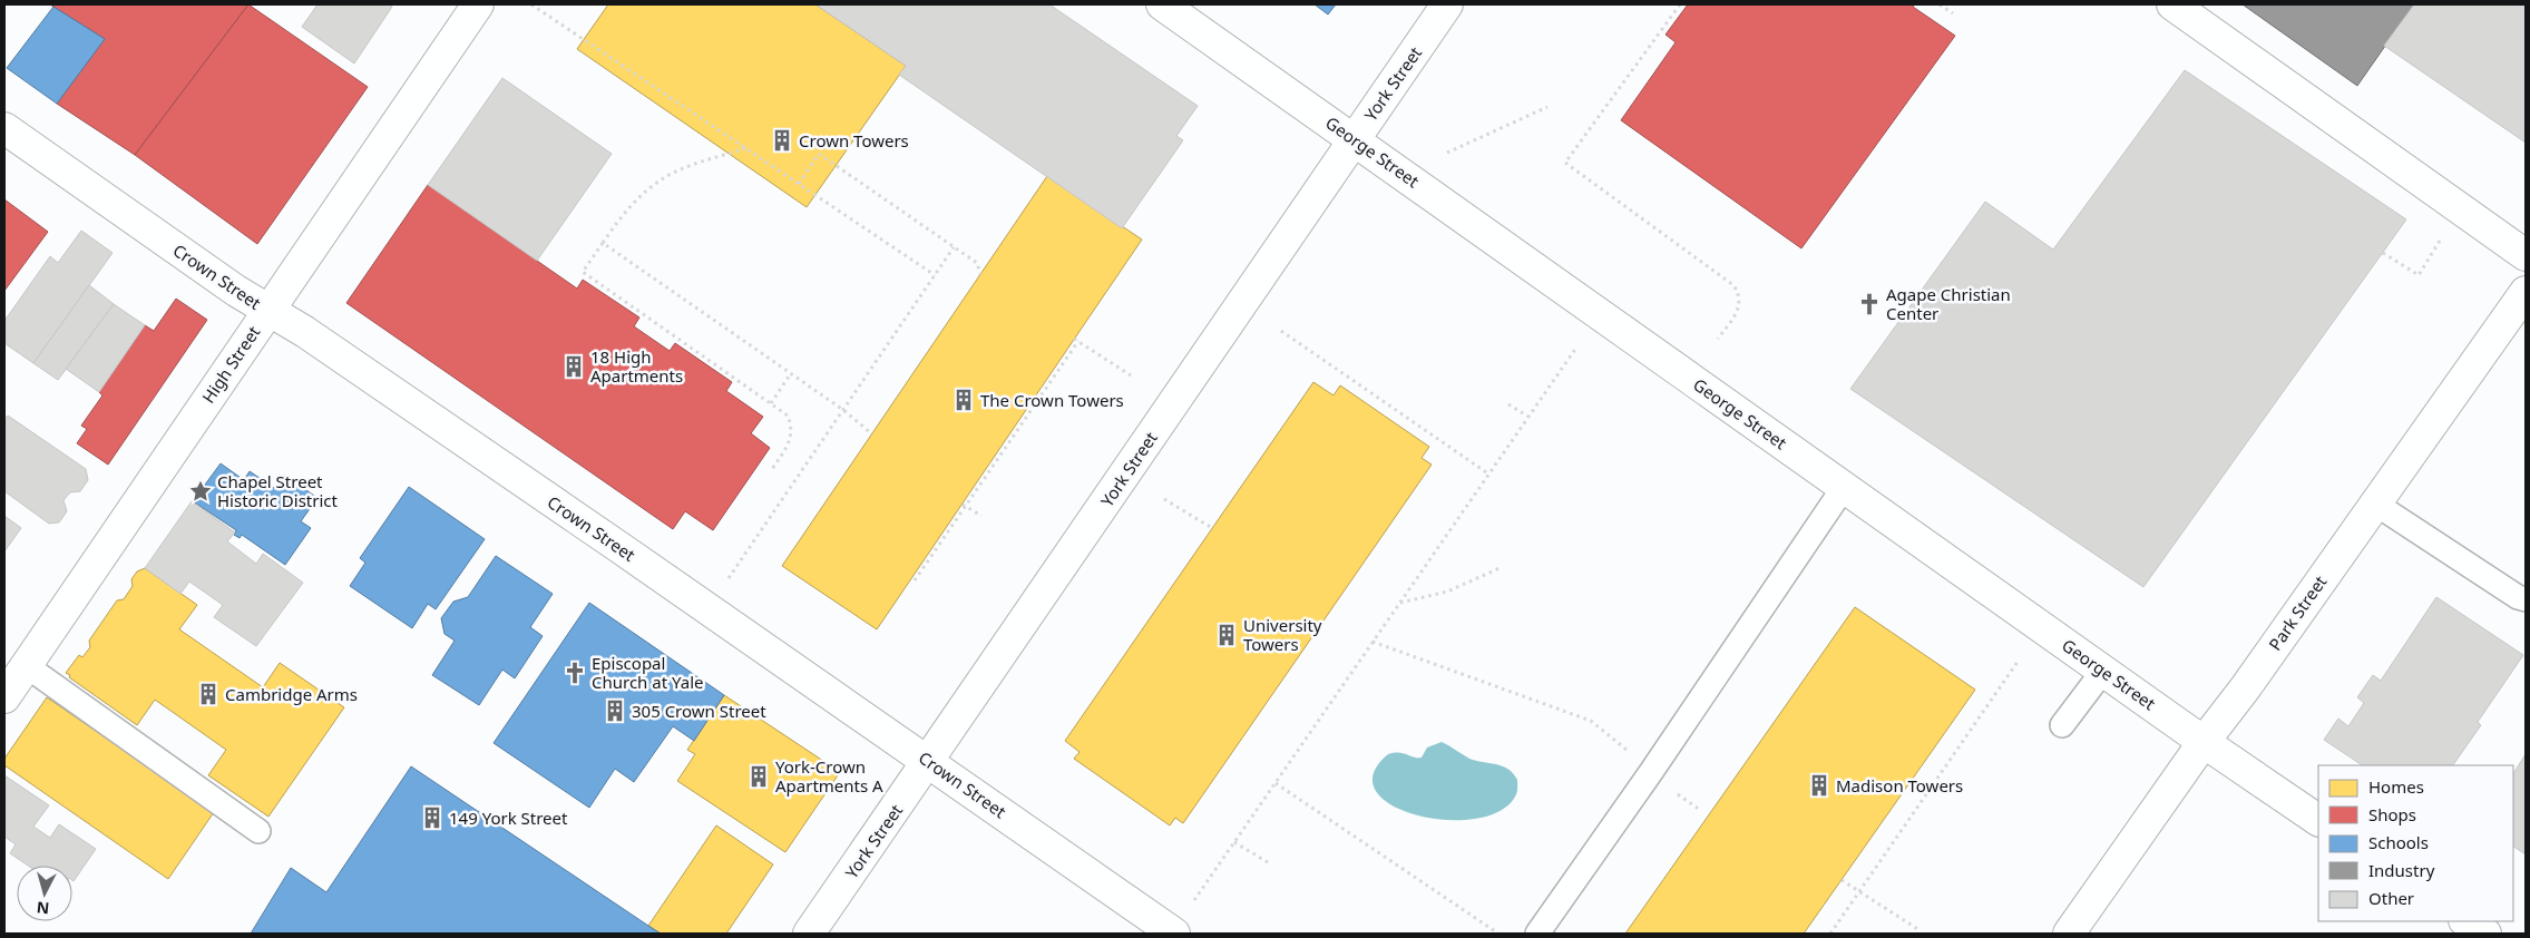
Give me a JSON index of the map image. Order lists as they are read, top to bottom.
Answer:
{
  "streets": {
    "main road": [
      "York Street",
      "George Street",
      "Crown Street",
      "High Street",
      "Park Street"
    ]
  },
  "crossings": [
    ["York Street", "George Street"],
    ["York Street", "Crown Street"],
    ["George Street", "Park Street"],
    ["Crown Street", "High Street"]
  ],
  "places": {
    "building": [
      "Crown Towers",
      "18 High Apartments",
      "The Crown Towers",
      "University Towers",
      "Cambridge Arms",
      "305 Crown Street",
      "York-Crown Apartments A",
      "Madison Towers",
      "149 York Street"
    ],
    "church": ["Agape Christian Center", "Episcopal Church at Yale"],
    "place": ["Chapel Street Historic District"]
  },
  "legend": [
    "Homes",
    "Shops",
    "Schools",
    "Industry",
    "Other"
  ],
  "north": "bottom"
}
